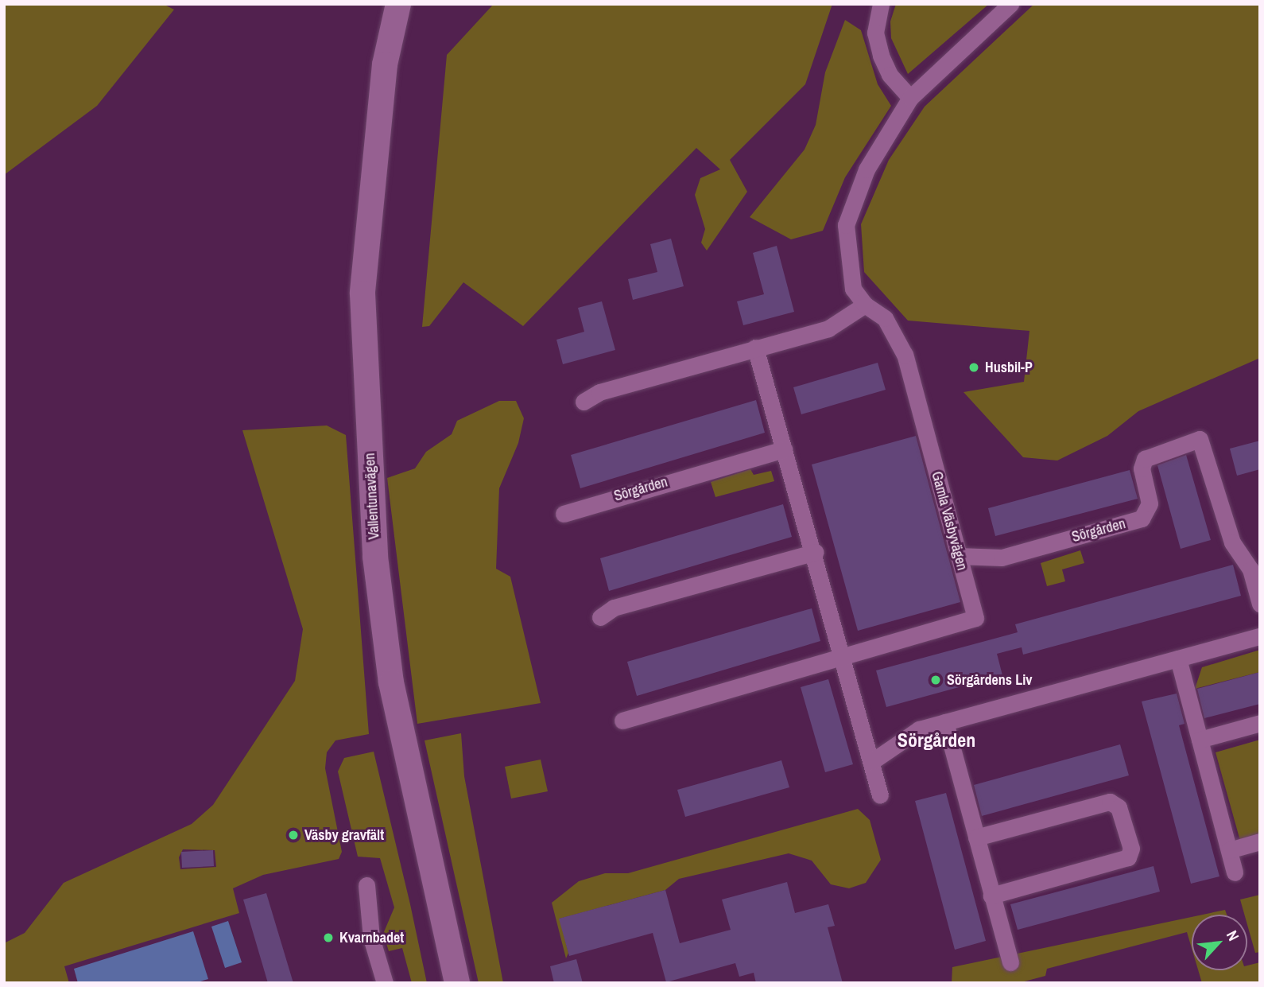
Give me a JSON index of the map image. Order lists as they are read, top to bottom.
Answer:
{
  "streets": {
    "main road": ["Vallentunavägen"],
    "street": ["Sörgården", "Gamla Väsbyvägen"]
  },
  "crossings": [
    ["Sörgården", "Gamla Väsbyvägen"]
  ],
  "districts": ["Sörgården"],
  "places": [
    "Husbil-P",
    "Sörgårdens Liv",
    "Väsby gravfält",
    "Kvarnbadet"
  ],
  "north": "top right"
}
